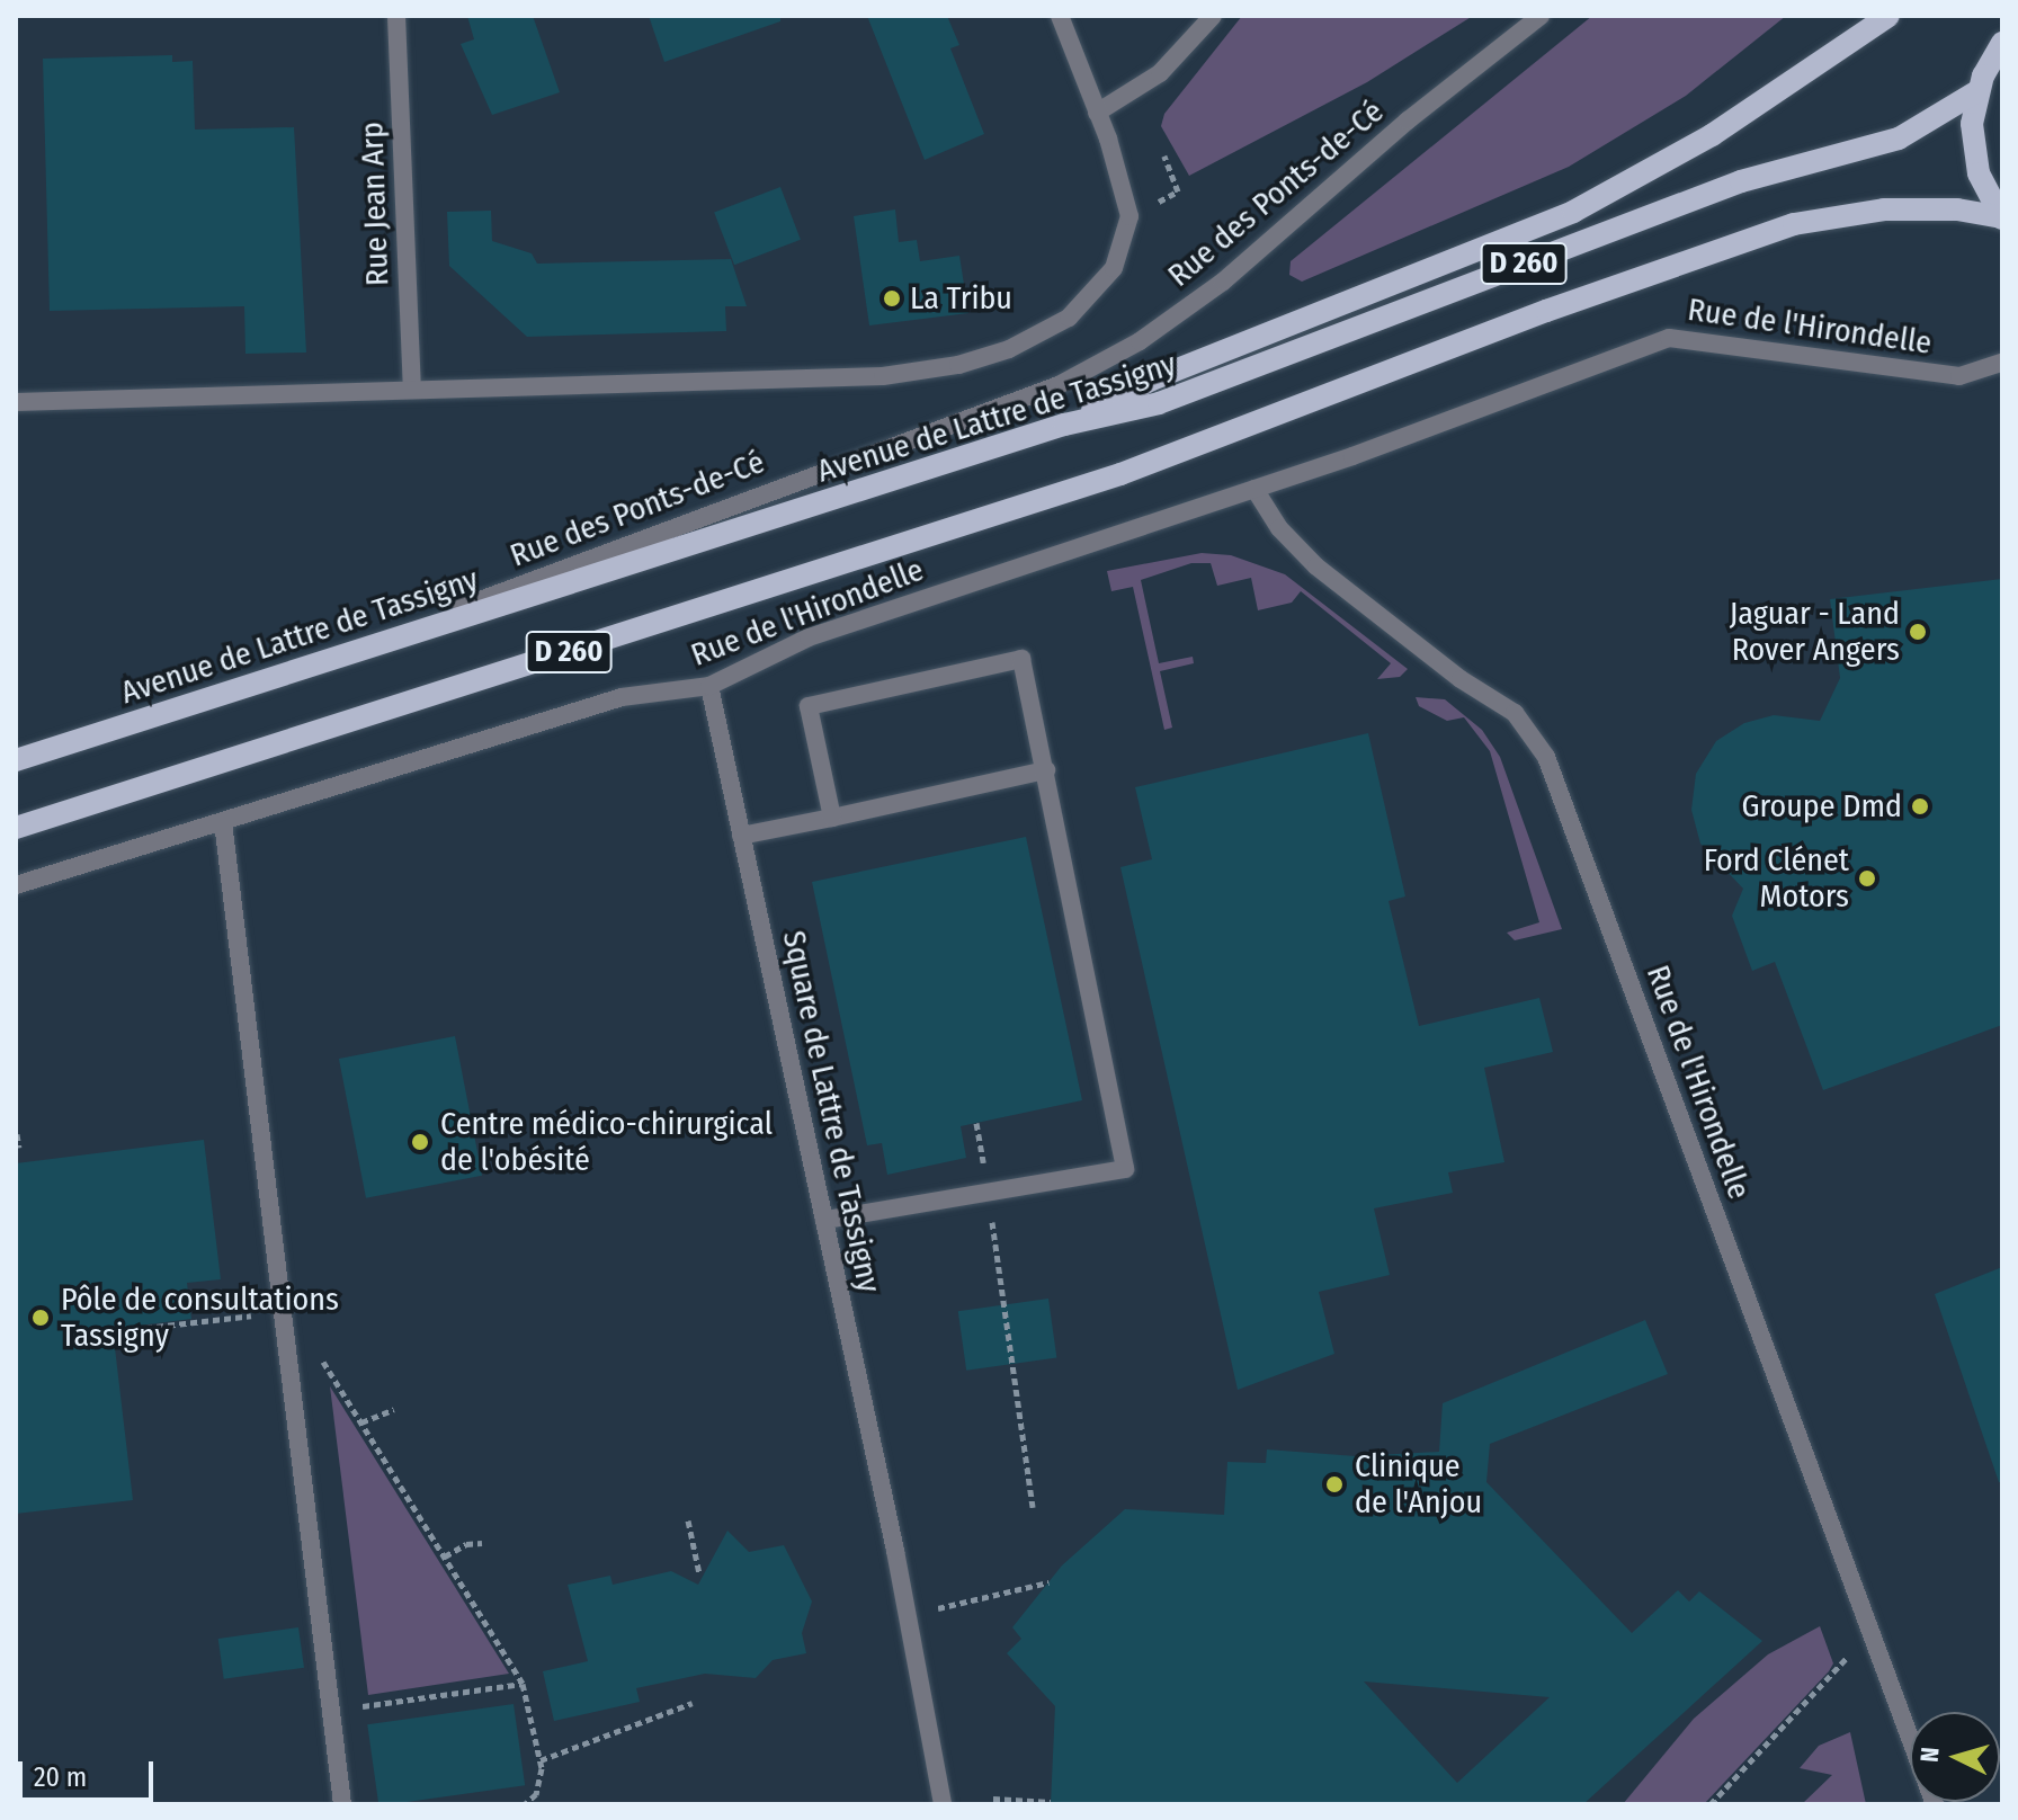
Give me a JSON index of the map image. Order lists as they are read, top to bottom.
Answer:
{
  "streets": {
    "main road": ["D 260", "Avenue de Lattre de Tassigny"],
    "street": [
      "Rue des Ponts-de-Cé",
      "Rue Jean Arp",
      "Rue de l'Hirondelle",
      "Square de Lattre de Tassigny"
    ]
  },
  "crossings": [
    ["Rue des Ponts-de-Cé", "Rue Jean Arp"],
    ["Rue des Ponts-de-Cé", "Avenue de Lattre de Tassigny"],
    ["D 260", "Avenue de Lattre de Tassigny"],
    ["Rue de l'Hirondelle", "Square de Lattre de Tassigny"]
  ],
  "places": [
    "La Tribu",
    "Jaguar - Land Rover Angers",
    "Groupe Dmd",
    "Ford Clénet Motors",
    "Centre médico-chirurgical de l'obésité",
    "Pôle de consultations Tassigny",
    "Clinique de l'Anjou"
  ],
  "scale_bar": "20 m",
  "north": "left"
}
